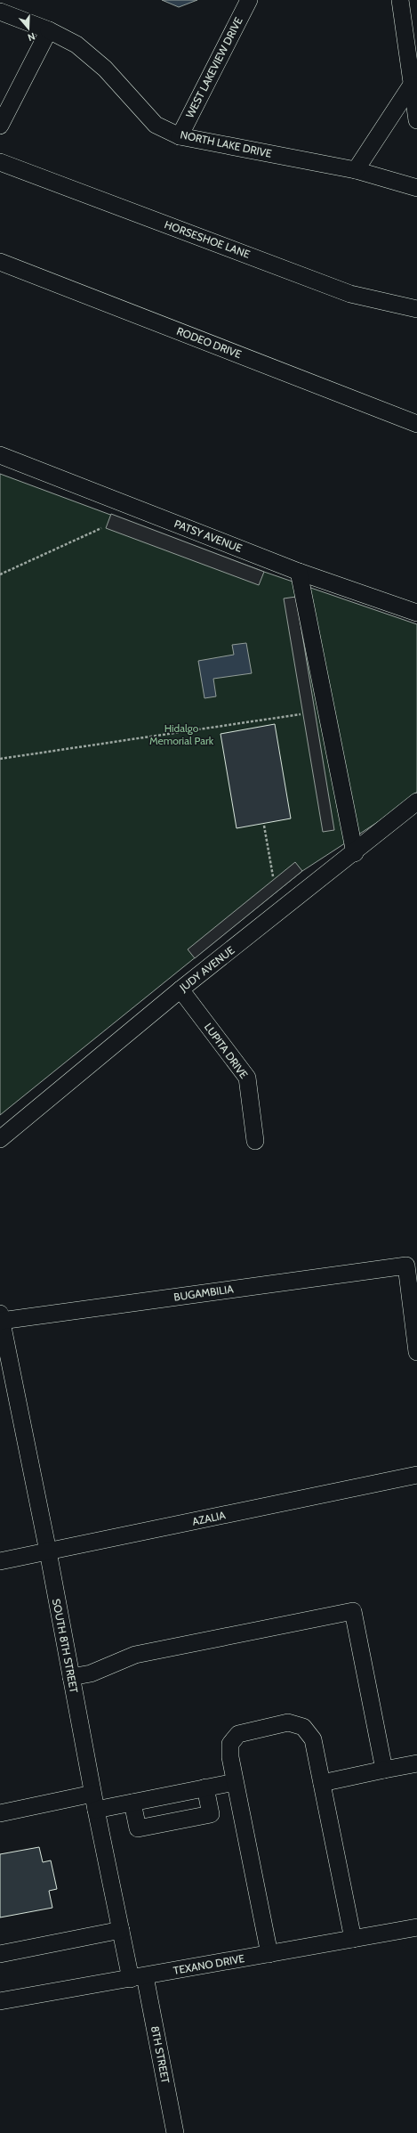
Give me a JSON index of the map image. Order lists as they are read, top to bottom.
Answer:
{
  "streets": {
    "street": [
      "WEST LAKEVIEW DRIVE",
      "NORTH LAKE DRIVE",
      "HORSESHOE LANE",
      "RODEO DRIVE",
      "PATSY AVENUE",
      "JUDY AVENUE",
      "LUPITA DRIVE",
      "BUGAMBILIA",
      "AZALIA",
      "SOUTH 8TH STREET",
      "TEXANO DRIVE",
      "8TH STREET"
    ]
  },
  "crossings": [
    ["WEST LAKEVIEW DRIVE", "NORTH LAKE DRIVE"],
    ["JUDY AVENUE", "LUPITA DRIVE"],
    ["BUGAMBILIA", "SOUTH 8TH STREET"],
    ["AZALIA", "SOUTH 8TH STREET"],
    ["SOUTH 8TH STREET", "TEXANO DRIVE"],
    ["SOUTH 8TH STREET", "8TH STREET"],
    ["TEXANO DRIVE", "8TH STREET"]
  ],
  "parks": ["Hidalgo Memorial Park"],
  "north": "bottom"
}
